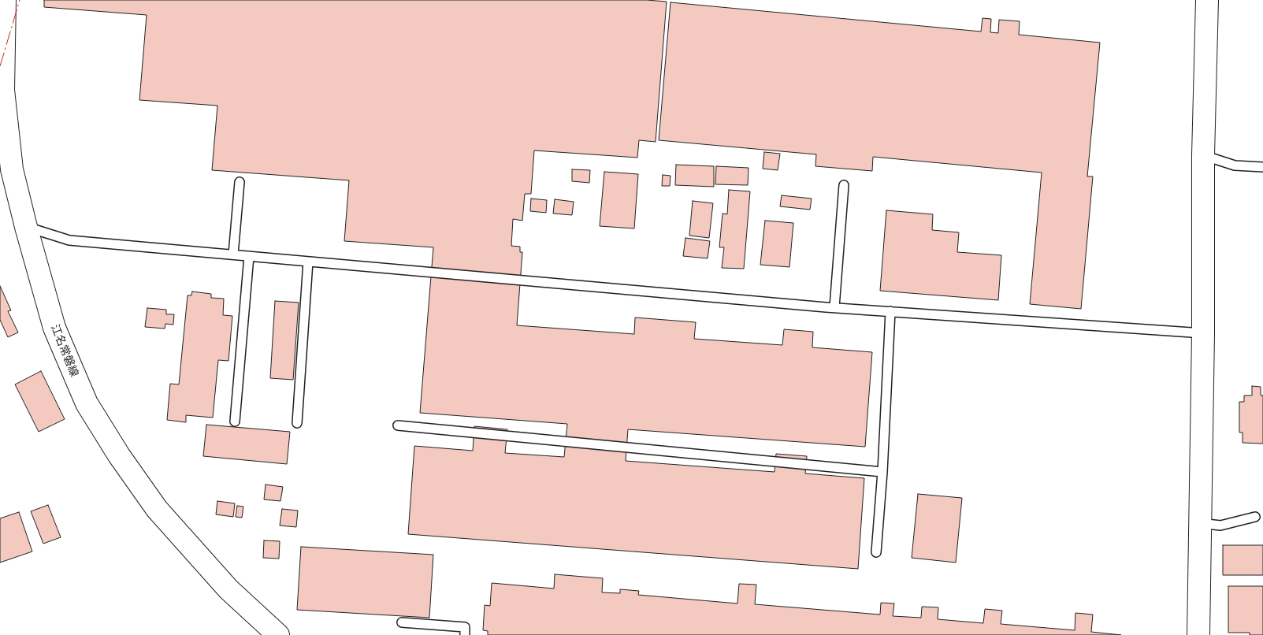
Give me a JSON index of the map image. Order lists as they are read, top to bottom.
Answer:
{
  "streets": {
    "main road": ["江名常磐線"]
  }
}
